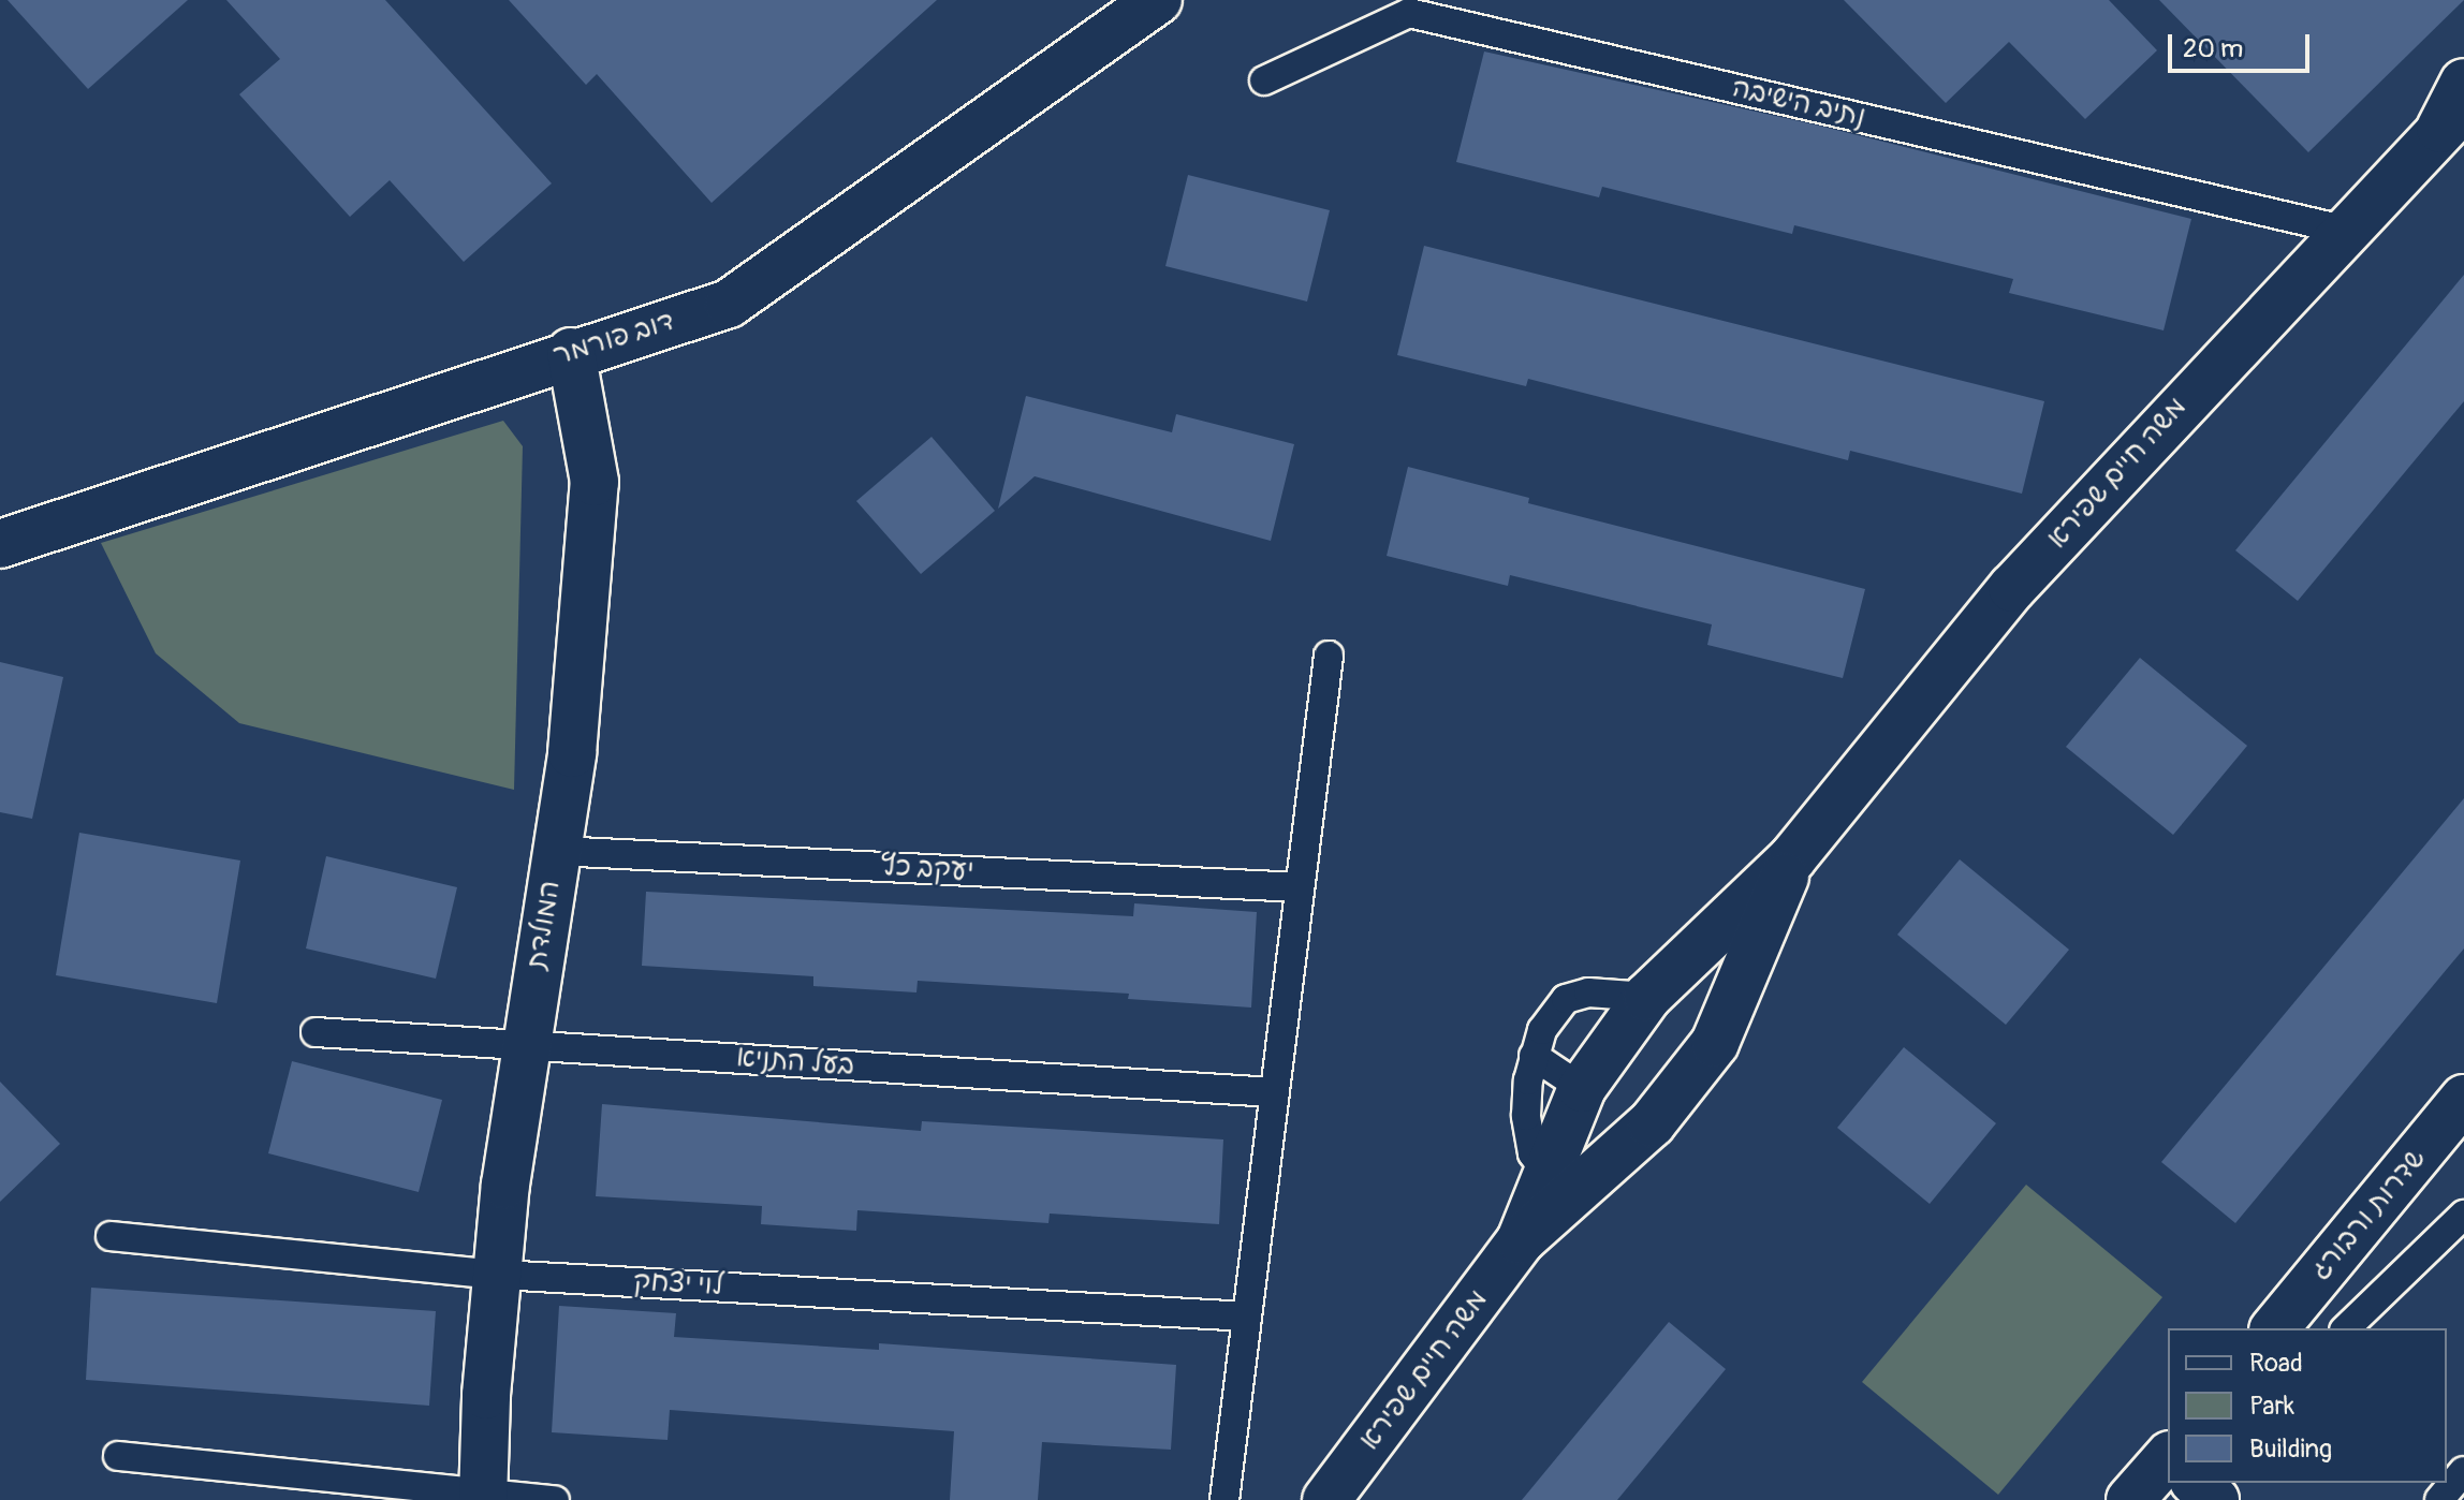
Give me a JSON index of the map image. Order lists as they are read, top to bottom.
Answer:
{
  "streets": {
    "street": [
      "דוב פורמר",
      "משה חיים שפירא",
      "המולדת",
      "שדרות ורבורג"
    ],
    "lane": [
      "נתיב הישיבה",
      "יעקב כץ",
      "בעל התניא",
      "לוי יצחק"
    ]
  },
  "crossings": [
    ["נתיב הישיבה", "משה חיים שפירא"],
    ["דוב פורמר", "המולדת"],
    ["יעקב כץ", "המולדת"],
    ["המולדת", "בעל התניא"],
    ["המולדת", "לוי יצחק"]
  ],
  "legend": ["Road", "Park", "Building"],
  "scale_bar": "20 m"
}
